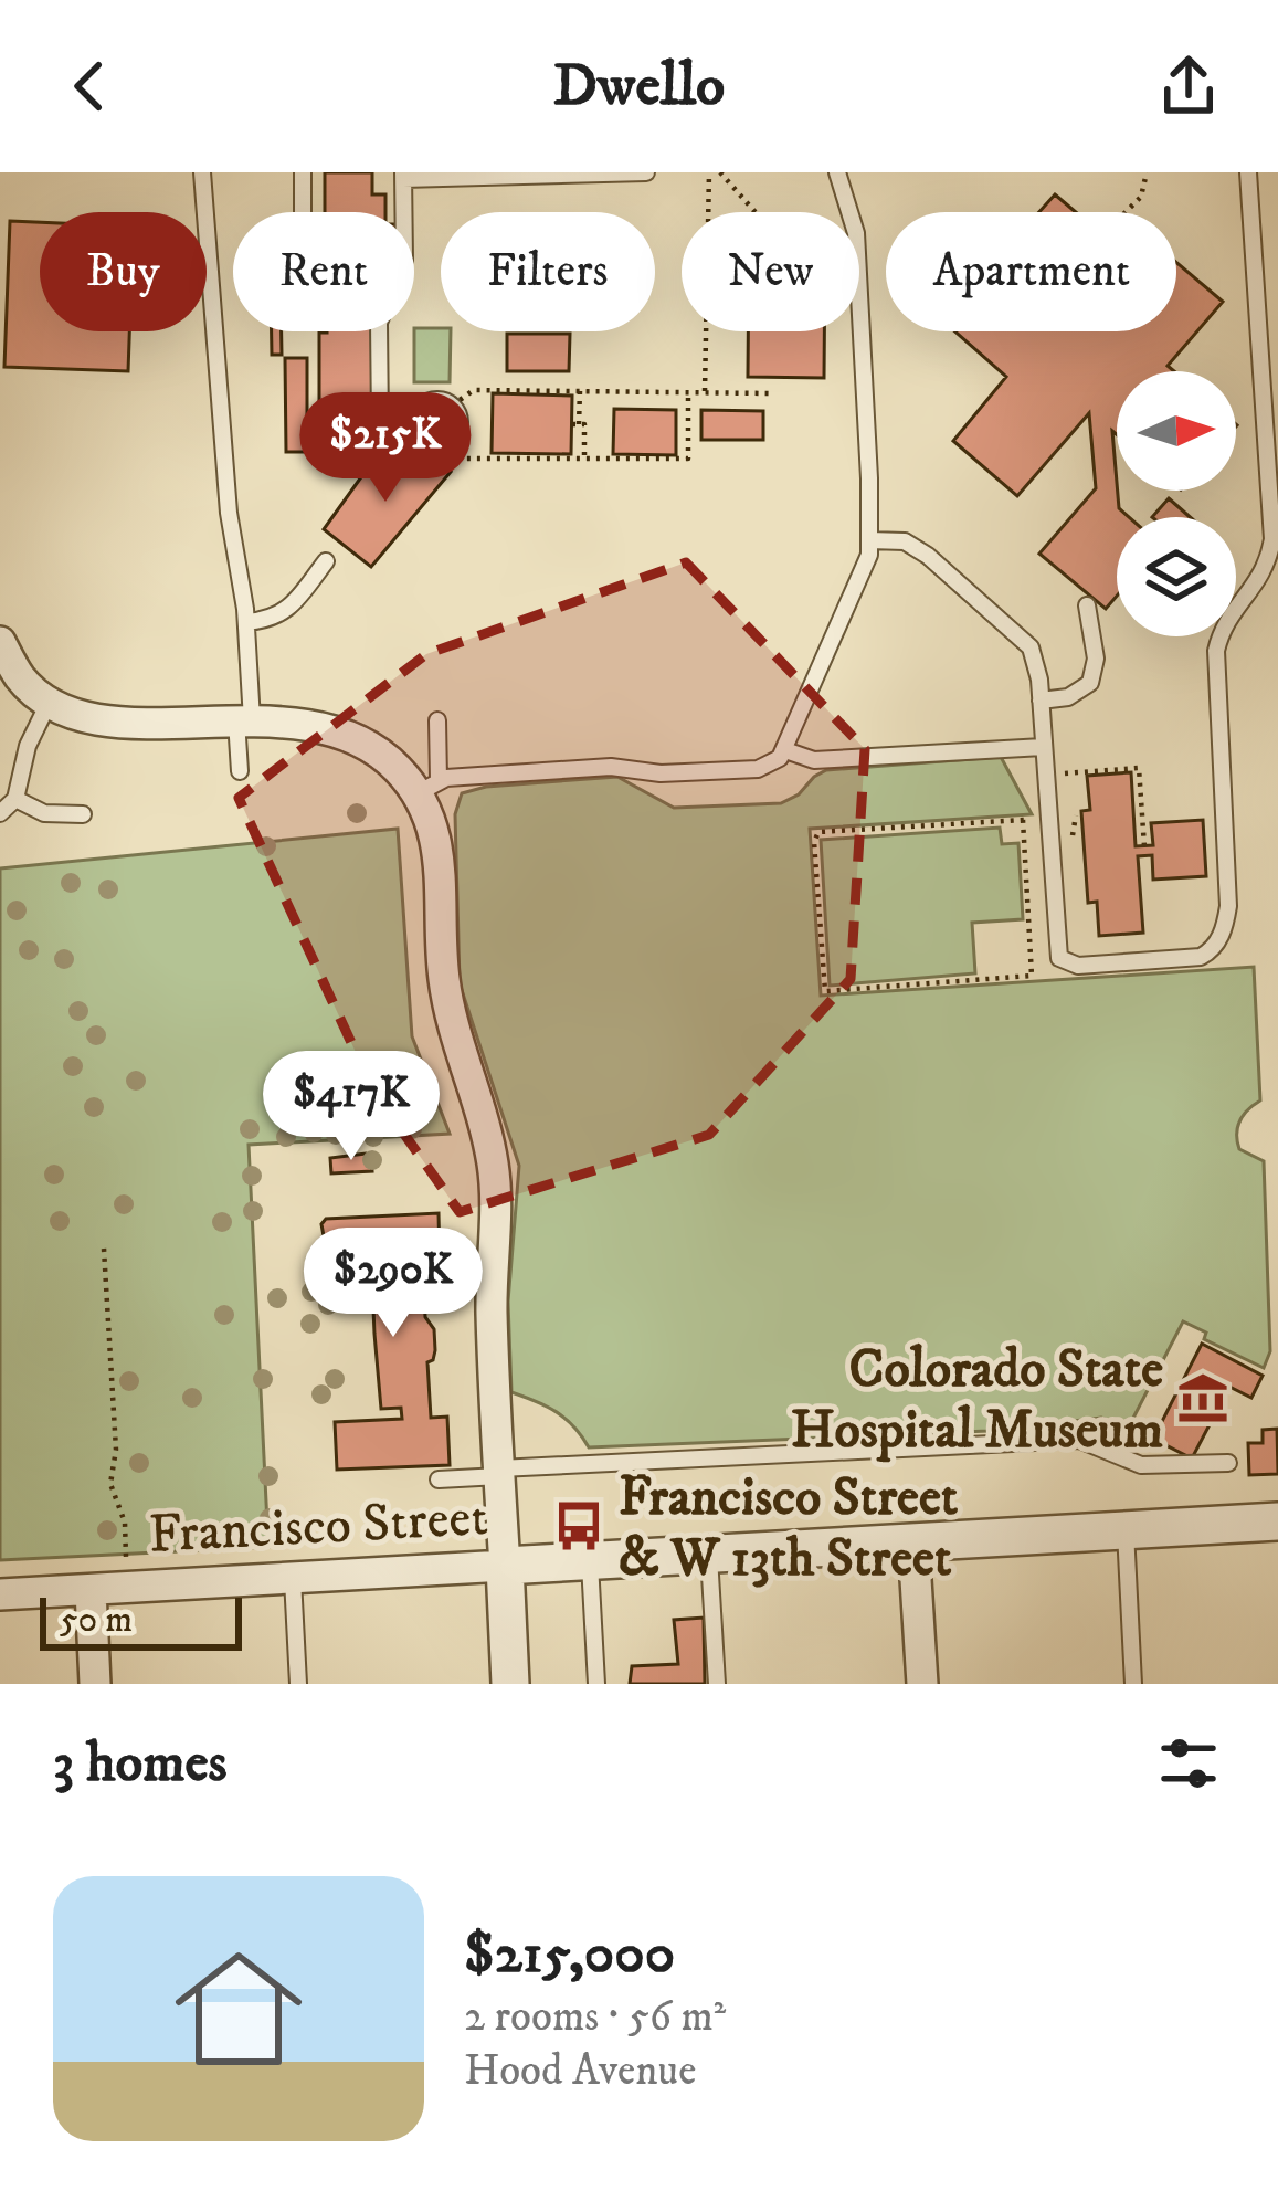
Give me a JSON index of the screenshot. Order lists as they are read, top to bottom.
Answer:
{
  "streets": {
    "street": ["Francisco Street"]
  },
  "places": {
    "museum": ["Colorado State Hospital Museum"],
    "bus stop": ["Francisco Street & W 13th Street"]
  },
  "scale_bar": "50 m",
  "north": "right",
  "page": {
    "header": "Dwello",
    "chip": [
      "Buy",
      "Rent",
      "Filters",
      "New",
      "Apartment"
    ],
    "price": ["$215K", "$417K", "$290K"],
    "scale": "50 m",
    "heading": "3 homes",
    "list": [
      {
        "name": "$215,000",
        "note": "2 rooms · 56 m² · Hood Avenue"
      }
    ]
  }
}
